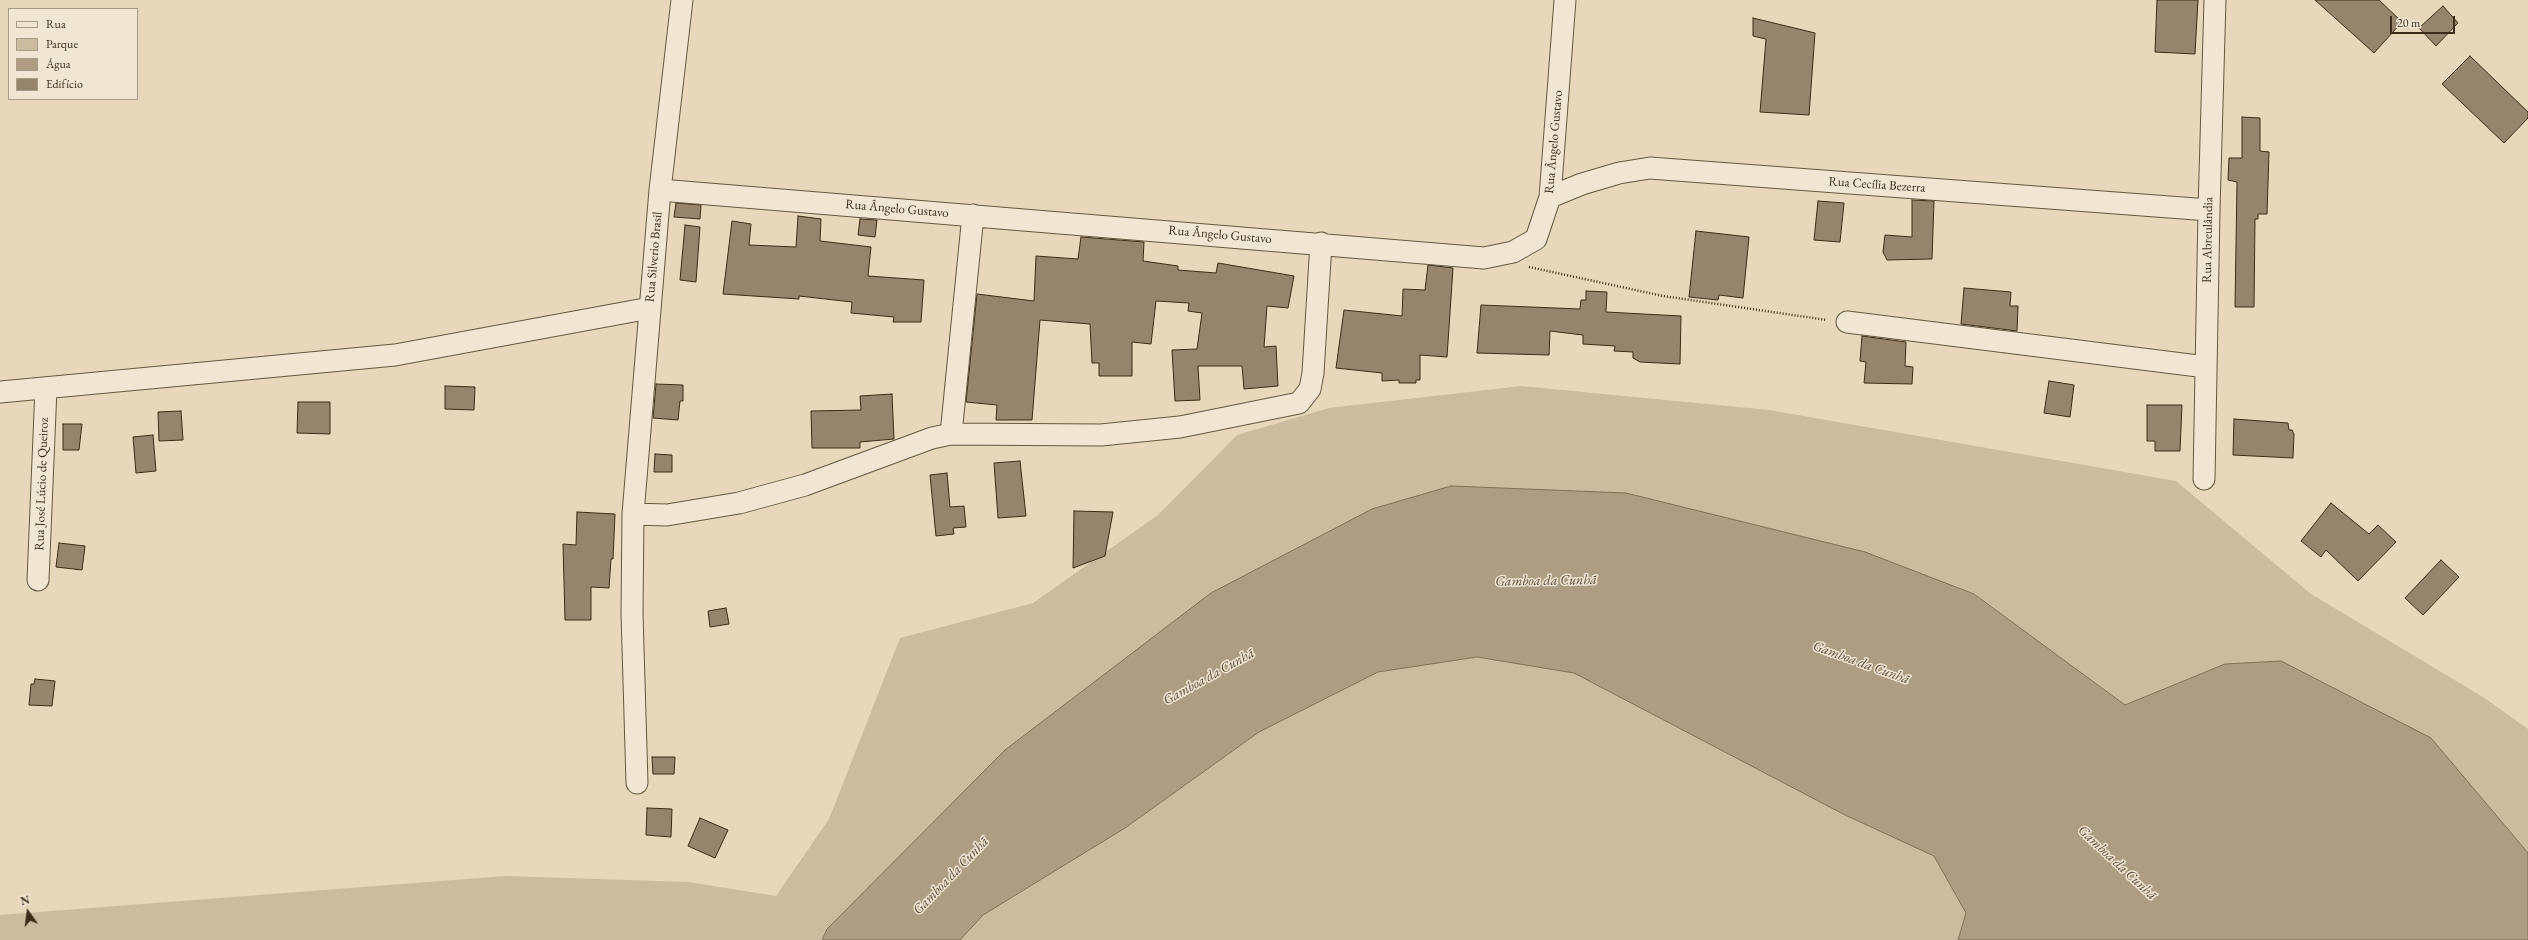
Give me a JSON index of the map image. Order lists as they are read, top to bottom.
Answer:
{
  "streets": {
    "street": [
      "Rua Ângelo Gustavo",
      "Rua Cecília Bezerra",
      "Rua Abreulândia",
      "Rua Silverio Brasil",
      "Rua José Lúcio de Queiroz"
    ]
  },
  "crossings": [
    ["Rua Ângelo Gustavo", "Rua Cecília Bezerra"],
    ["Rua Ângelo Gustavo", "Rua Silverio Brasil"],
    ["Rua Cecília Bezerra", "Rua Abreulândia"]
  ],
  "water": ["Gamboa da Cunhã"],
  "legend": [
    "Rua",
    "Parque",
    "Água",
    "Edifício"
  ],
  "scale_bar": "20 m",
  "north": "top"
}
